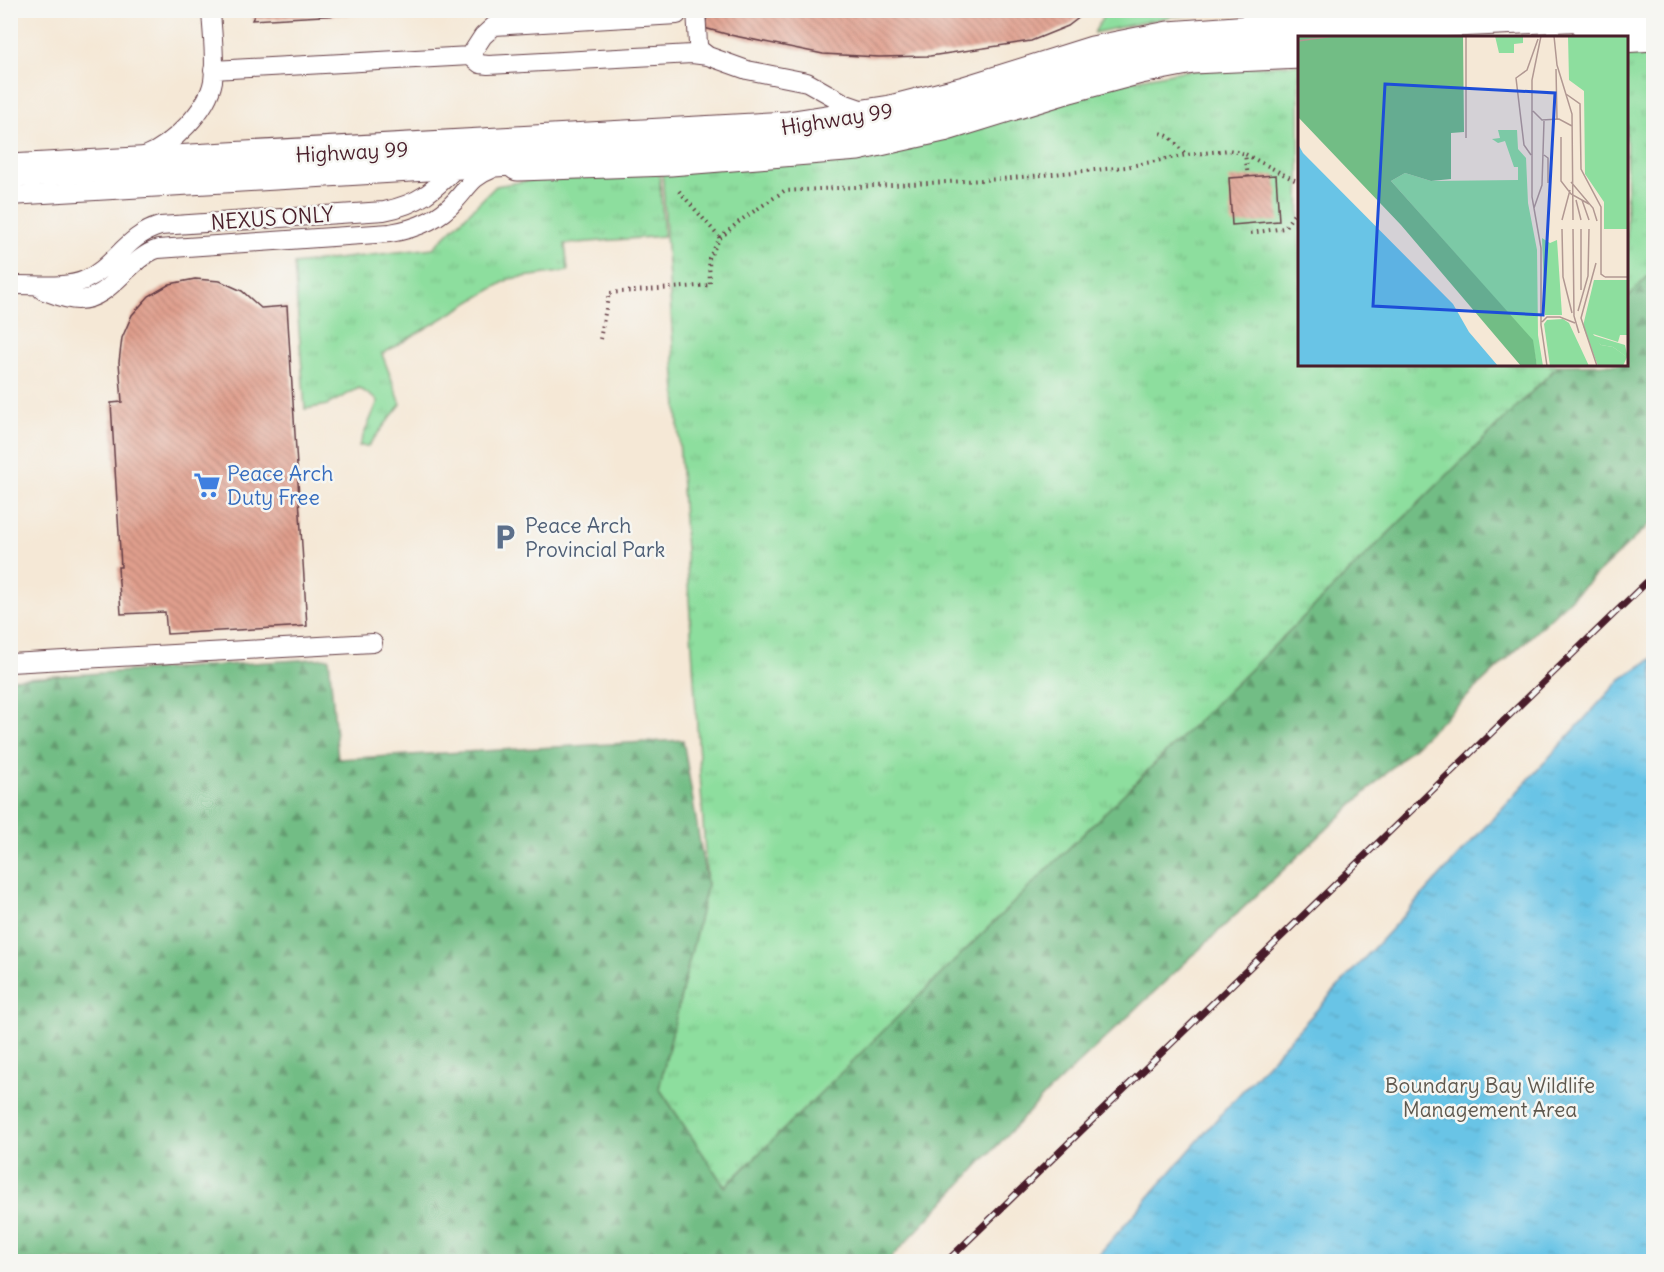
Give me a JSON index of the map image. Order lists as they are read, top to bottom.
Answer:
{
  "streets": {
    "highway": ["Highway 99"],
    "lane": ["NEXUS ONLY"]
  },
  "parks": ["Boundary Bay Wildlife Management Area"],
  "places": {
    "supermarket": ["Peace Arch Duty Free"],
    "parking": ["Peace Arch Provincial Park"]
  }
}
